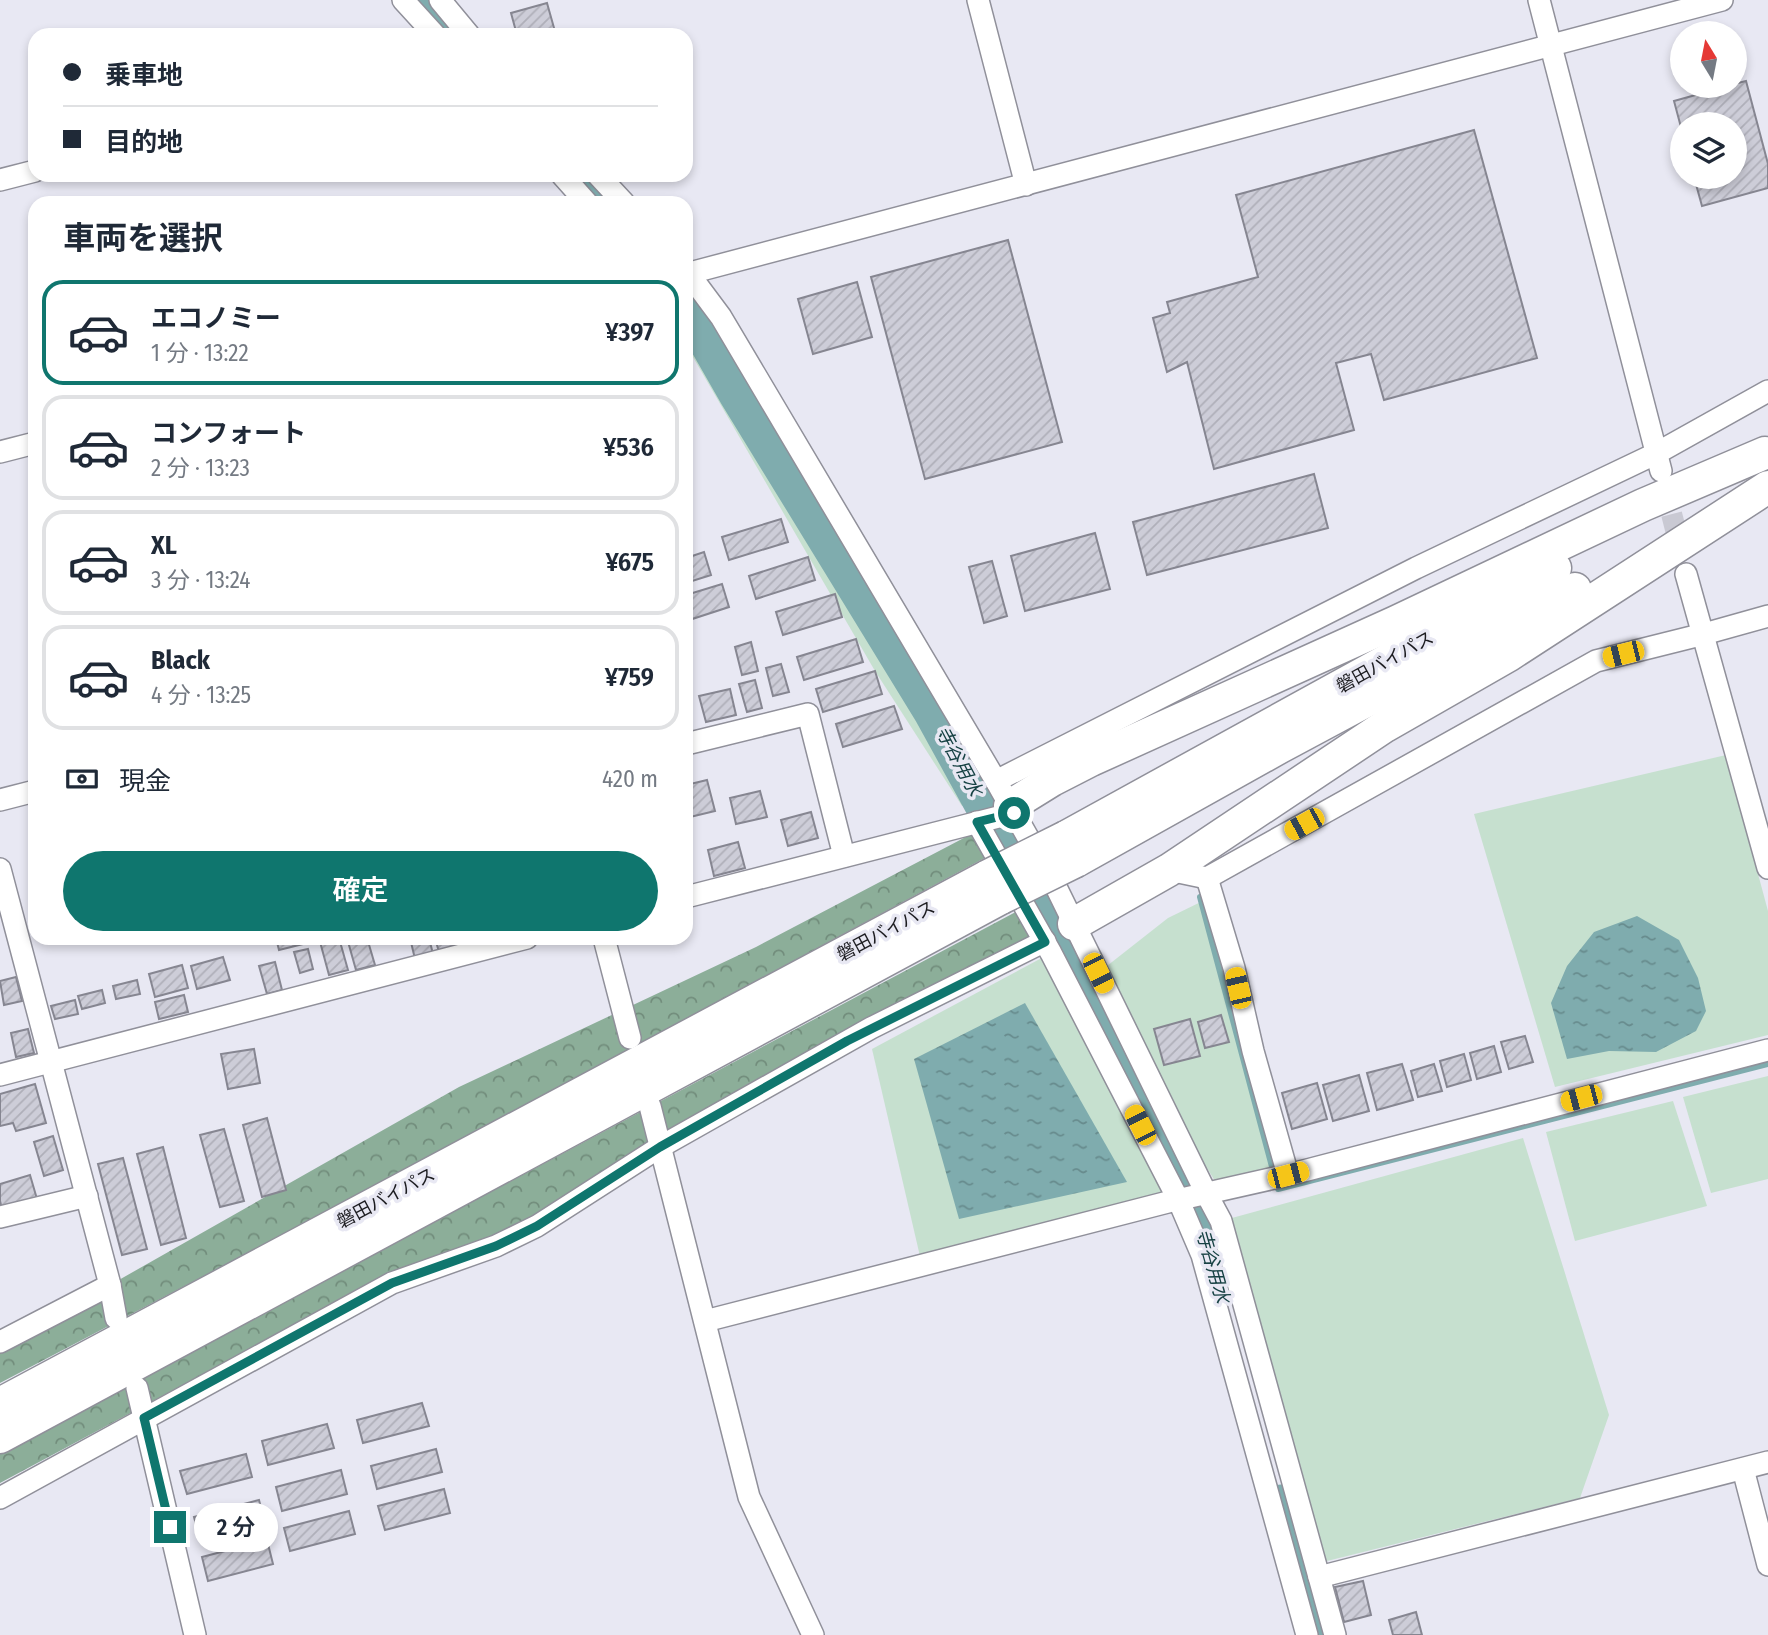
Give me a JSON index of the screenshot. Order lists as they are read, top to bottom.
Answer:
{
  "streets": {
    "highway": ["磐田バイパス"]
  },
  "water": ["寺谷用水"],
  "north": "top",
  "page": {
    "banner": ["乗車地", "目的地"],
    "heading": "車両を選択",
    "list": [
      {
        "name": "エコノミー",
        "note": "1 分 · 13:22",
        "value": "¥397"
      },
      {
        "name": "コンフォート",
        "note": "2 分 · 13:23",
        "value": "¥536"
      },
      {
        "name": "XL",
        "note": "3 分 · 13:24",
        "value": "¥675"
      },
      {
        "name": "Black",
        "note": "4 分 · 13:25",
        "value": "¥759"
      }
    ],
    "pay": ["現金", "420 m"],
    "buttons": "確定",
    "bubble": "2 分"
  }
}
